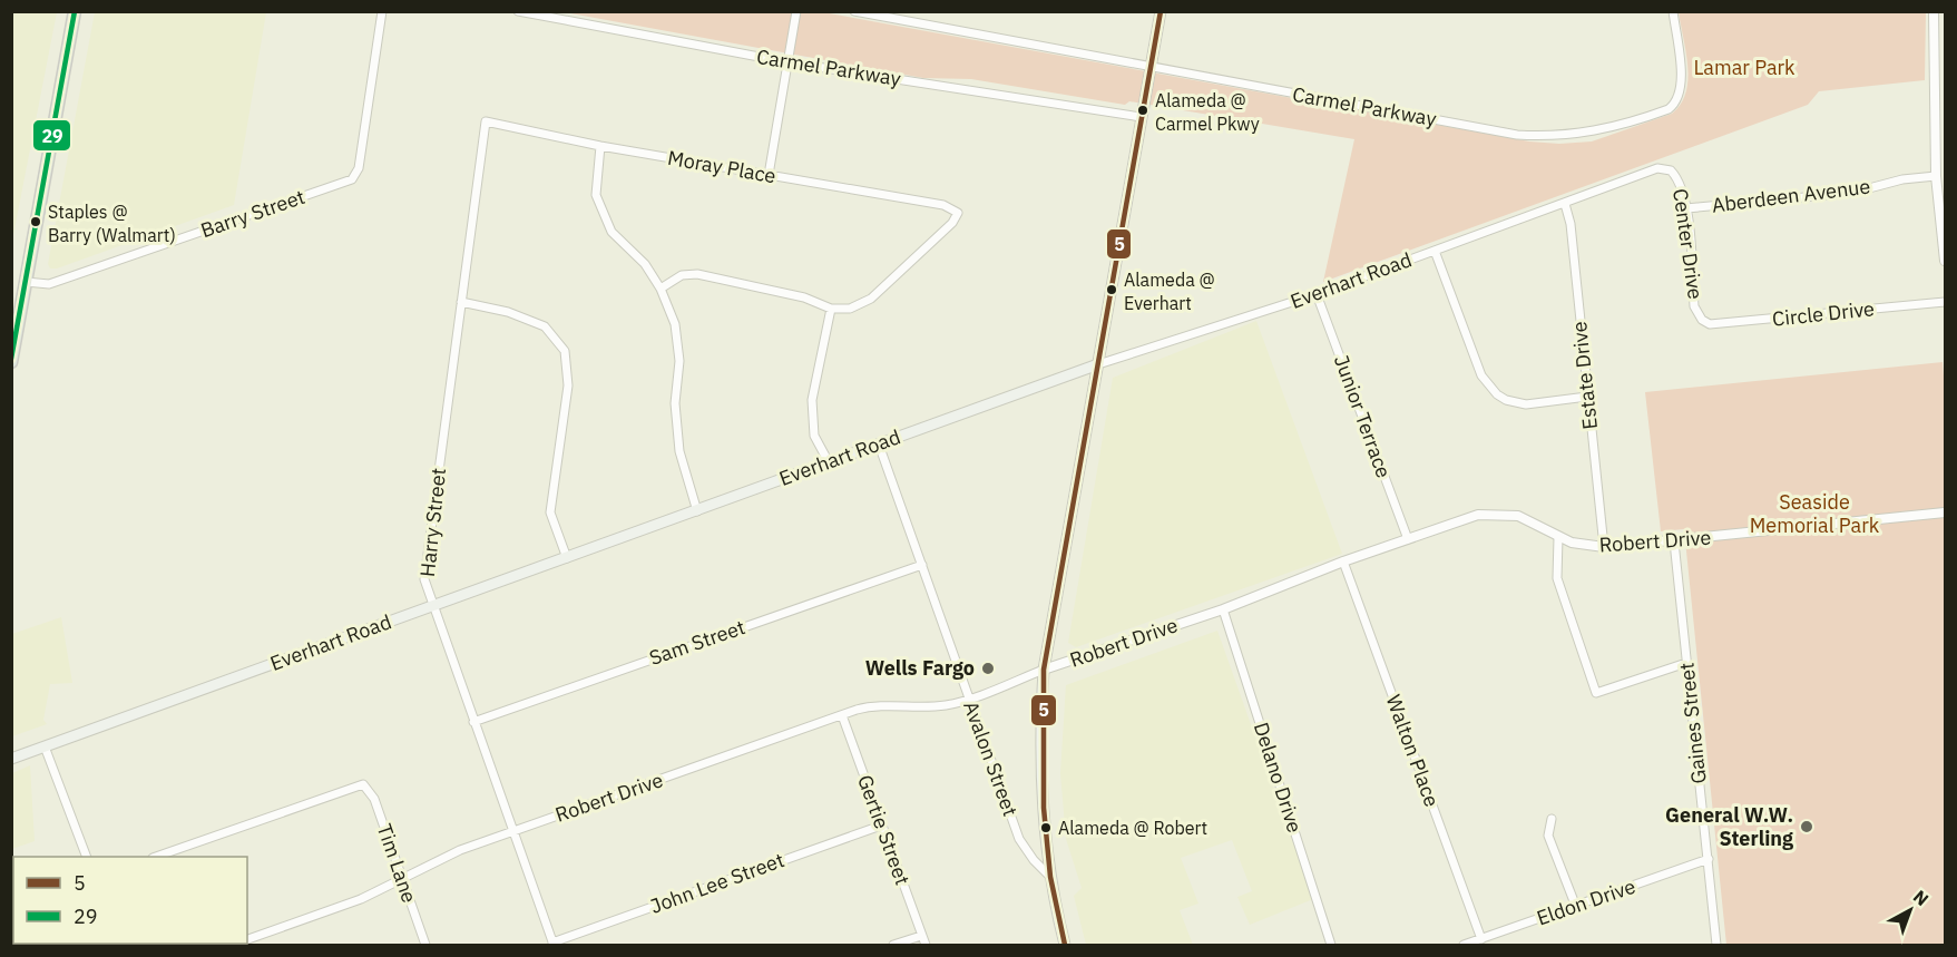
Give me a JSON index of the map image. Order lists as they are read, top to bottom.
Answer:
{
  "streets": {
    "main road": ["Everhart Road"],
    "street": [
      "Carmel Parkway",
      "Moray Place",
      "Aberdeen Avenue",
      "Barry Street",
      "Center Drive",
      "Circle Drive",
      "Estate Drive",
      "Junior Terrace",
      "Harry Street",
      "Robert Drive",
      "Sam Street",
      "Gaines Street",
      "Walton Place",
      "Avalon Street",
      "Delano Drive",
      "Gertie Street",
      "Tim Lane",
      "John Lee Street",
      "Eldon Drive"
    ]
  },
  "crossings": [
    ["Moray Place", "Harry Street"],
    ["Aberdeen Avenue", "Center Drive"],
    ["Center Drive", "Everhart Road"],
    ["Center Drive", "Circle Drive"],
    ["Everhart Road", "Estate Drive"],
    ["Everhart Road", "Junior Terrace"],
    ["Everhart Road", "Harry Street"],
    ["Everhart Road", "Avalon Street"],
    ["Estate Drive", "Robert Drive"],
    ["Junior Terrace", "Robert Drive"],
    ["Harry Street", "Robert Drive"],
    ["Harry Street", "Sam Street"],
    ["Harry Street", "John Lee Street"],
    ["Robert Drive", "Gaines Street"],
    ["Robert Drive", "Walton Place"],
    ["Robert Drive", "Avalon Street"],
    ["Robert Drive", "Delano Drive"],
    ["Robert Drive", "Gertie Street"],
    ["Robert Drive", "Tim Lane"],
    ["Sam Street", "Avalon Street"],
    ["Gaines Street", "Eldon Drive"],
    ["Walton Place", "Eldon Drive"],
    ["Gertie Street", "John Lee Street"]
  ],
  "parks": ["Lamar Park", "Seaside Memorial Park"],
  "places": [
    "Alameda @ Carmel Pkwy",
    "Staples @ Barry (Walmart)",
    "Alameda @ Everhart",
    "Wells Fargo",
    "General W.W. Sterling",
    "Alameda @ Robert"
  ],
  "lines": ["transit line 5", "transit line 29"],
  "legend": ["5", "29"],
  "north": "top right"
}
